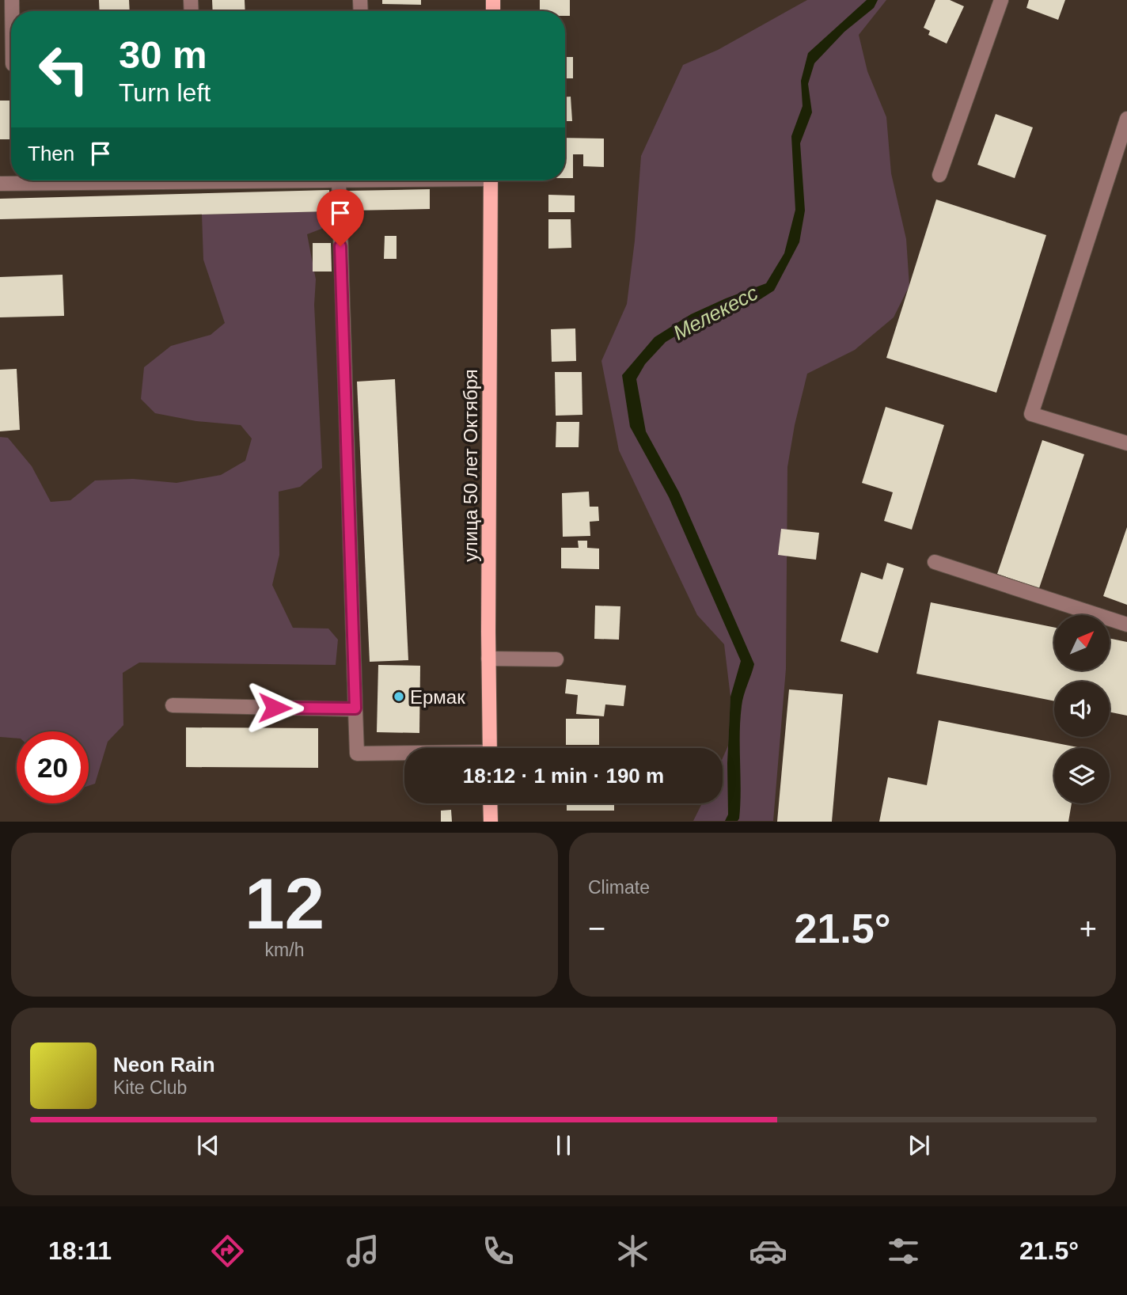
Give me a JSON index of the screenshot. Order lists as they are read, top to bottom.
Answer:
{
  "streets": {
    "main road": ["улица 50 лет Октября"]
  },
  "water": ["Мелекесс"],
  "places": ["Ермак"],
  "north": "top right",
  "page": {
    "turn": ["30 m", "Turn left"],
    "then": "Then",
    "limit": "20",
    "trip": "18:12 · 1 min · 190 m",
    "tile": [
      ["12", "km/h"],
      "Climate"
    ],
    "heat": ["−", "21.5°", "+"],
    "song": ["Neon Rain", "Kite Club"],
    "tabs": ["18:11", "21.5°"]
  }
}
